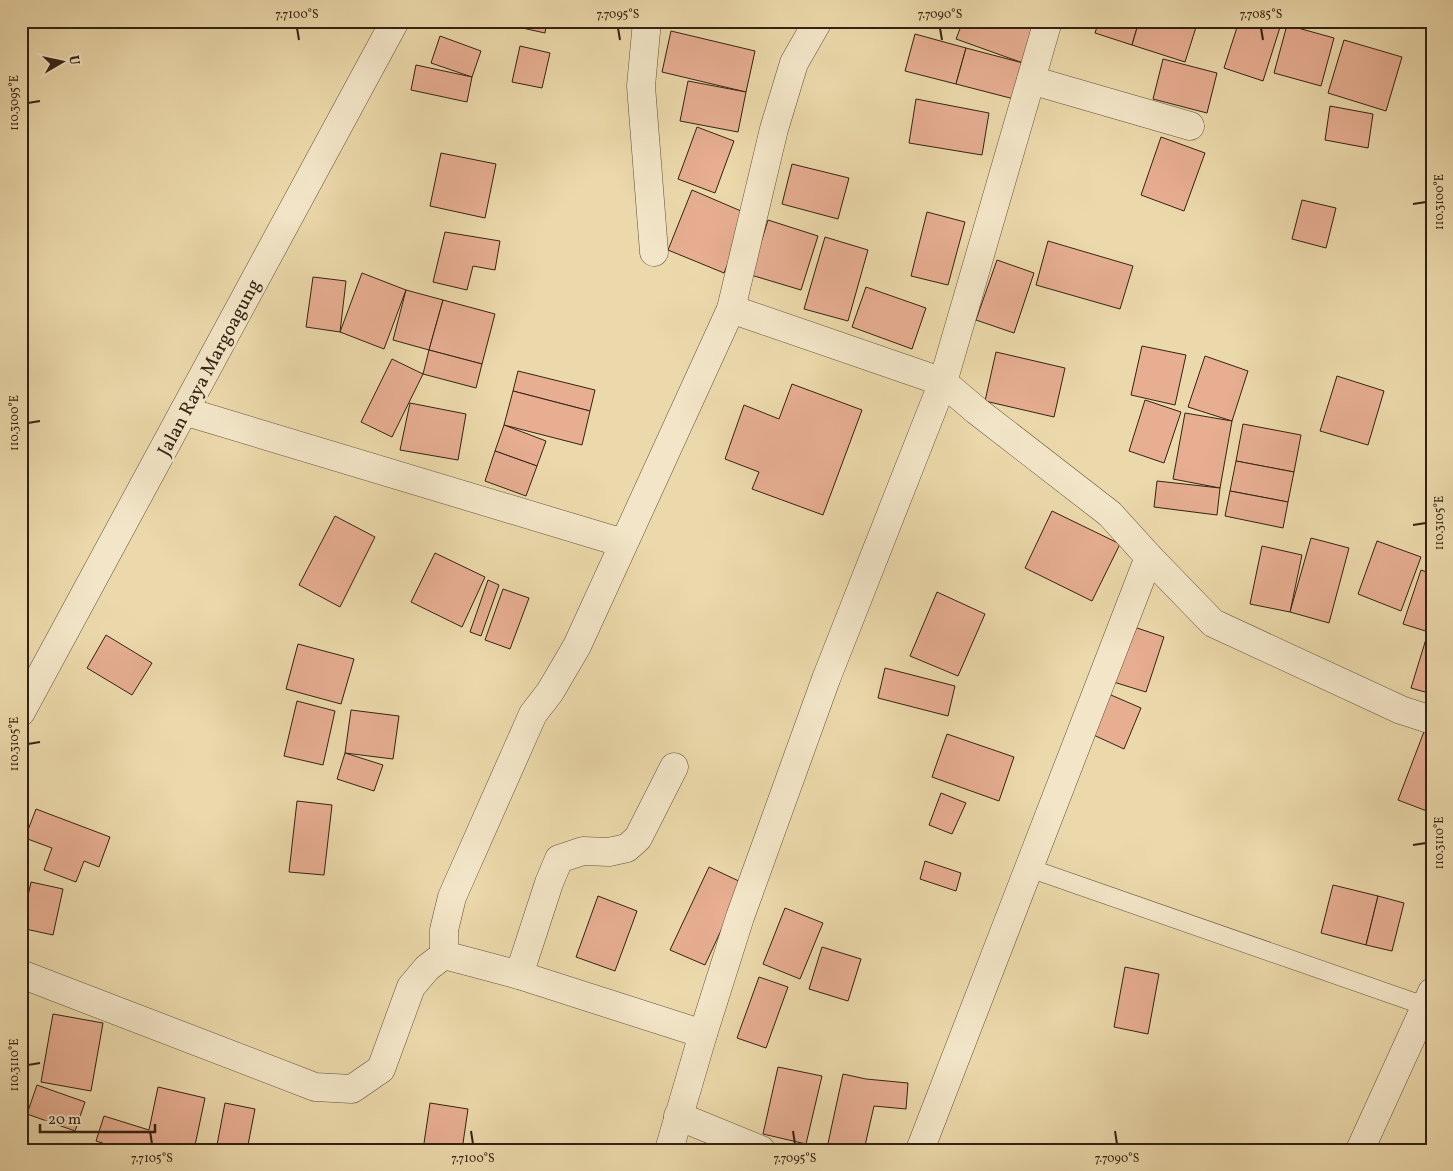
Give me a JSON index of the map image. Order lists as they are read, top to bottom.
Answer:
{
  "streets": {
    "street": ["Jalan Raya Margoagung"]
  },
  "scale_bar": "20 m",
  "north": "right",
  "coordinates": [
    "7.7100°S",
    "7.7095°S",
    "7.7090°S",
    "7.7085°S",
    "110.3095°E",
    "110.3100°E",
    "110.3105°E",
    "110.3110°E",
    "7.7105°S"
  ]
}
